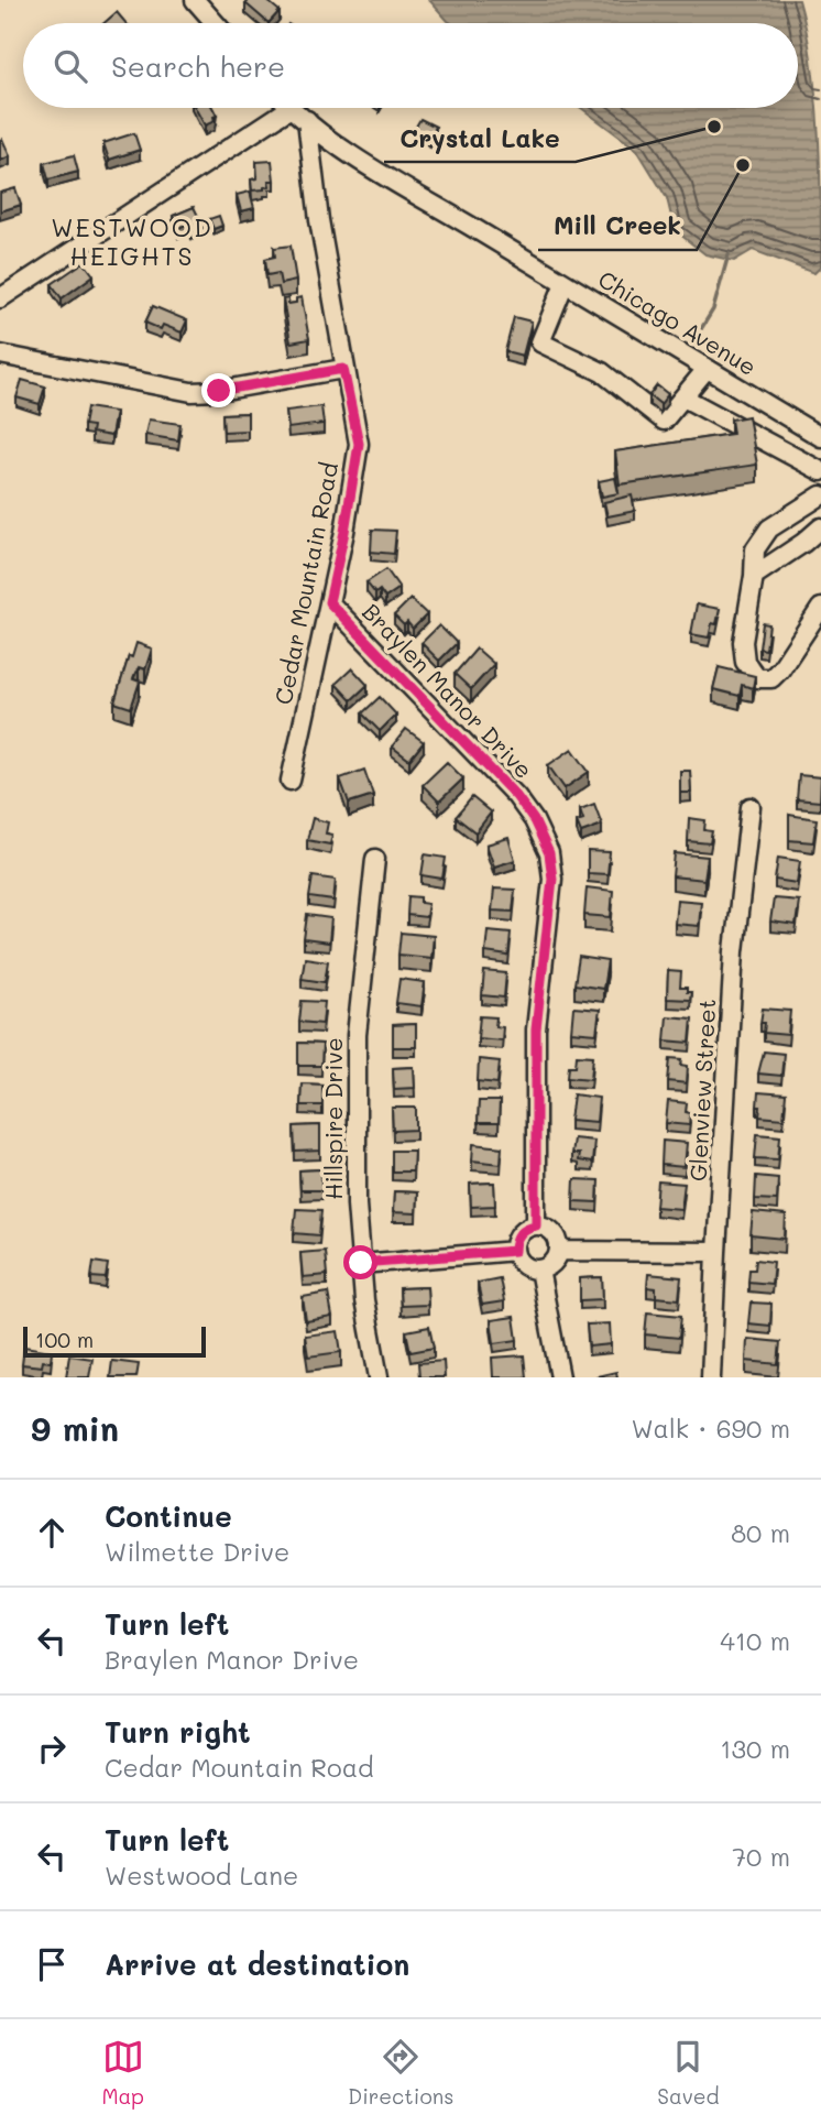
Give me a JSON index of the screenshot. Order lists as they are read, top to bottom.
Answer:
{
  "streets": {
    "street": [
      "Chicago Avenue",
      "Cedar Mountain Road",
      "Braylen Manor Drive",
      "Glenview Street",
      "Hillspire Drive"
    ]
  },
  "crossings": [
    ["Chicago Avenue", "Cedar Mountain Road"],
    ["Cedar Mountain Road", "Braylen Manor Drive"]
  ],
  "districts": ["WESTWOOD HEIGHTS"],
  "places": ["Crystal Lake", "Mill Creek"],
  "scale_bar": "100 m",
  "page": {
    "search": "Search here",
    "scale": "100 m",
    "heading": ["9 min", "Walk · 690 m"],
    "list": [
      ["Continue", "Wilmette Drive", "80 m"],
      ["Turn left", "Braylen Manor Drive", "410 m"],
      ["Turn right", "Cedar Mountain Road", "130 m"],
      ["Turn left", "Westwood Lane", "70 m"],
      "Arrive at destination"
    ],
    "nav": ["Map", "Directions", "Saved"]
  }
}
